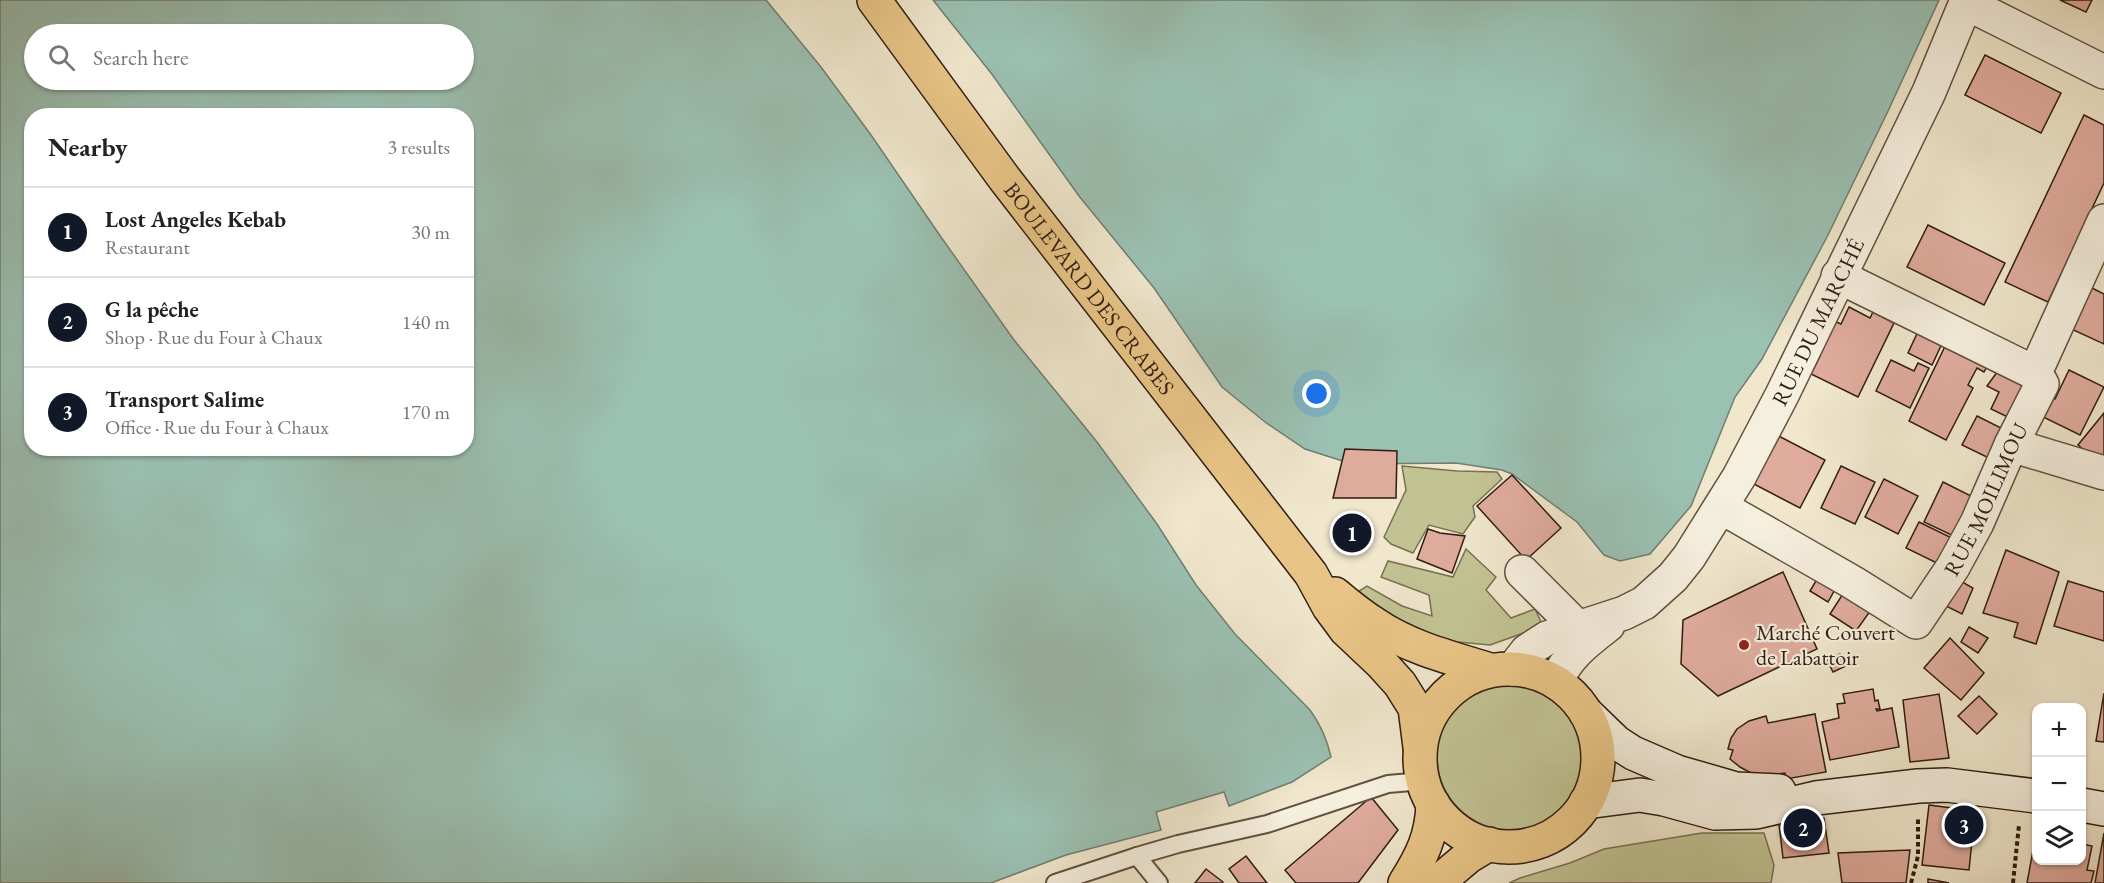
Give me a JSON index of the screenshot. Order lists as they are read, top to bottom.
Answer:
{
  "streets": {
    "main road": ["BOULEVARD DES CRABES"],
    "street": ["RUE DU MARCHÉ", "RUE MOILIMOU"]
  },
  "crossings": [
    ["BOULEVARD DES CRABES", "RUE DU MARCHÉ"],
    ["RUE DU MARCHÉ", "RUE MOILIMOU"]
  ],
  "places": ["Marché Couvert de Labattoir"],
  "page": {
    "search": "Search here",
    "heading": ["Nearby", "3 results"],
    "list": [
      {
        "mark": "1",
        "name": "Lost Angeles Kebab",
        "note": "Restaurant",
        "value": "30 m"
      },
      {
        "mark": "2",
        "name": "G la pêche",
        "note": "Shop · Rue du Four à Chaux",
        "value": "140 m"
      },
      {
        "mark": "3",
        "name": "Transport Salime",
        "note": "Office · Rue du Four à Chaux",
        "value": "170 m"
      }
    ],
    "pins": ["1", "3", "2"],
    "map_buttons": ["+", "−"]
  }
}
